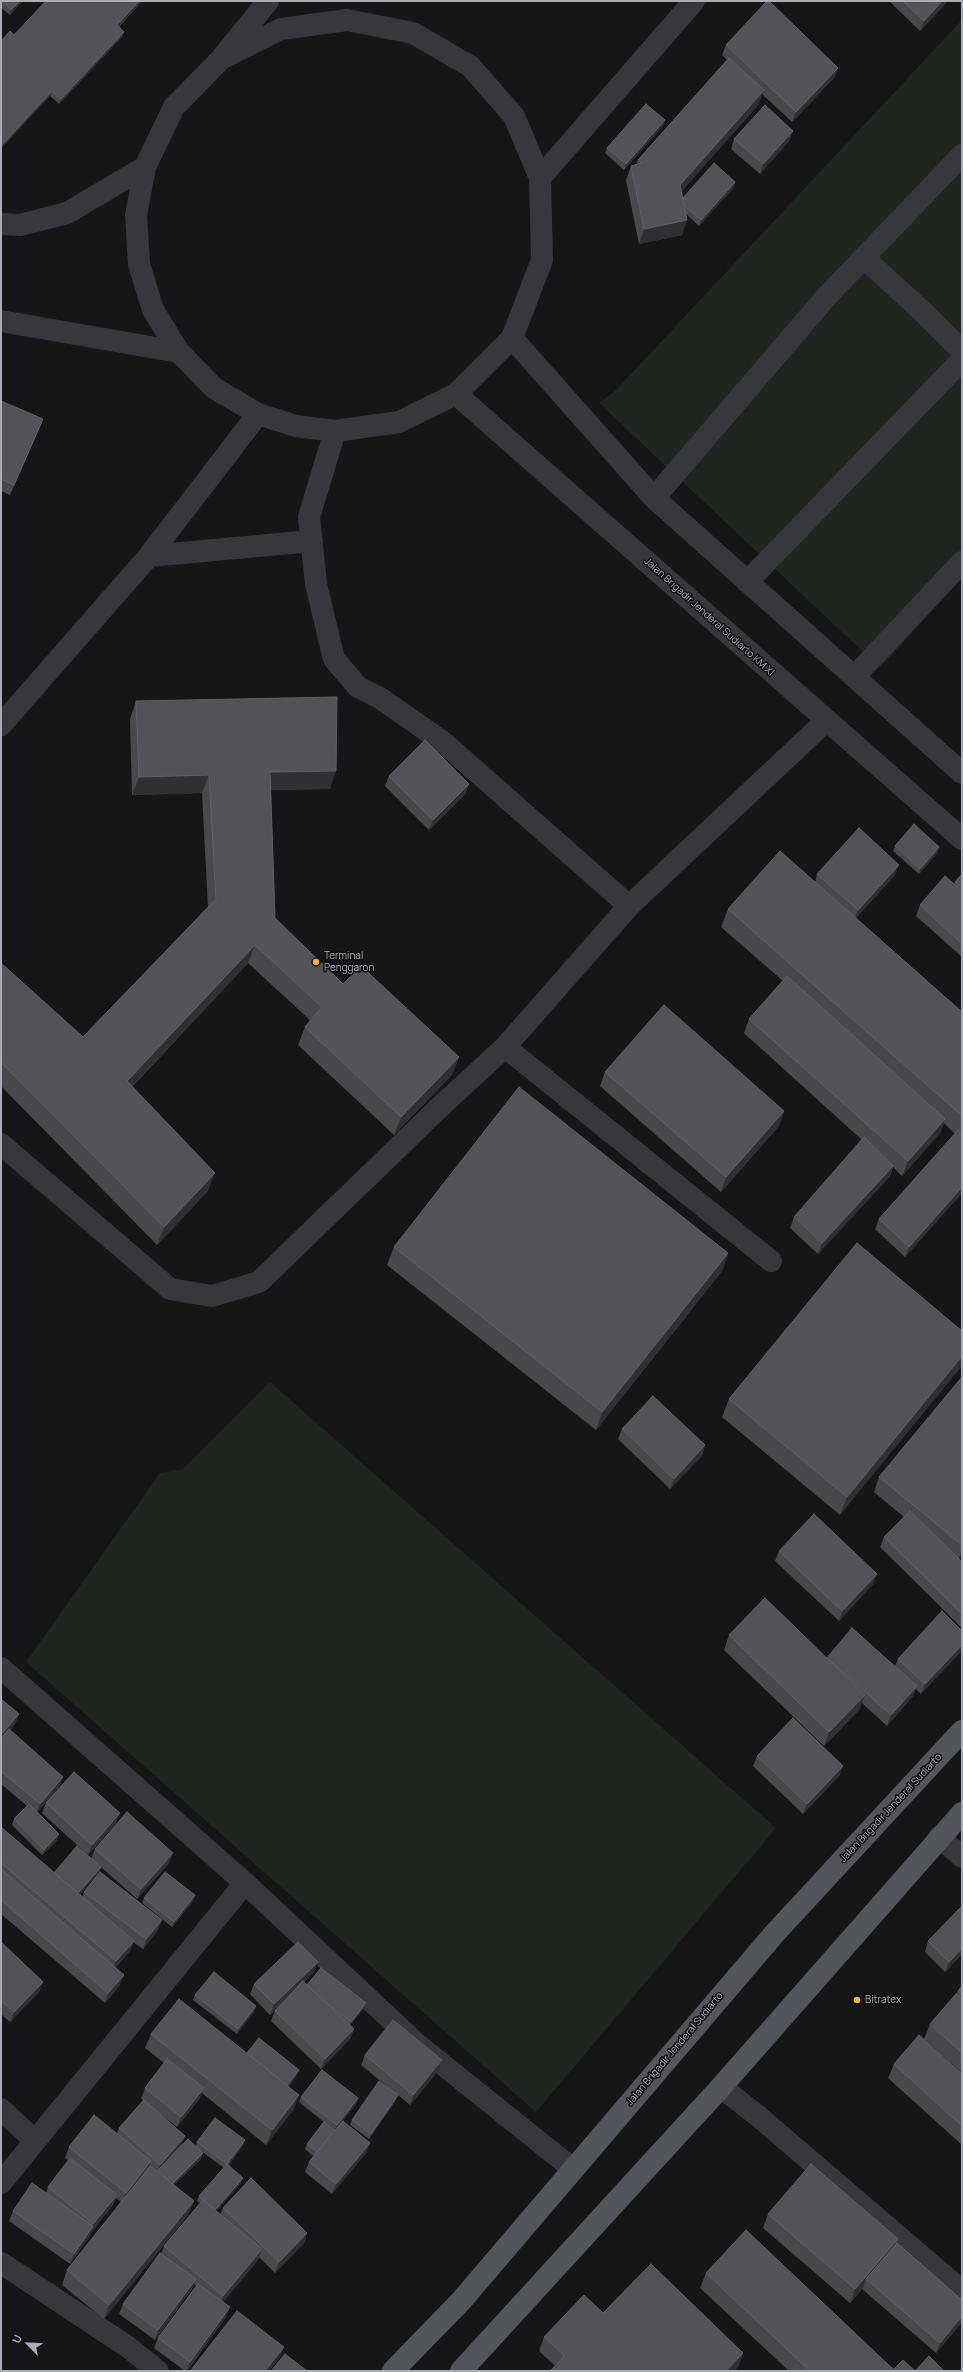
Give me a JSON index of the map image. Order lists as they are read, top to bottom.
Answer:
{
  "streets": {
    "main road": ["Jalan Brigadir Jenderal Sudiarto"],
    "street": ["Jalan Brigadir Jenderal Sudiarto KM XI"]
  },
  "places": ["Terminal Penggaron", "Bitratex"],
  "north": "top left"
}
